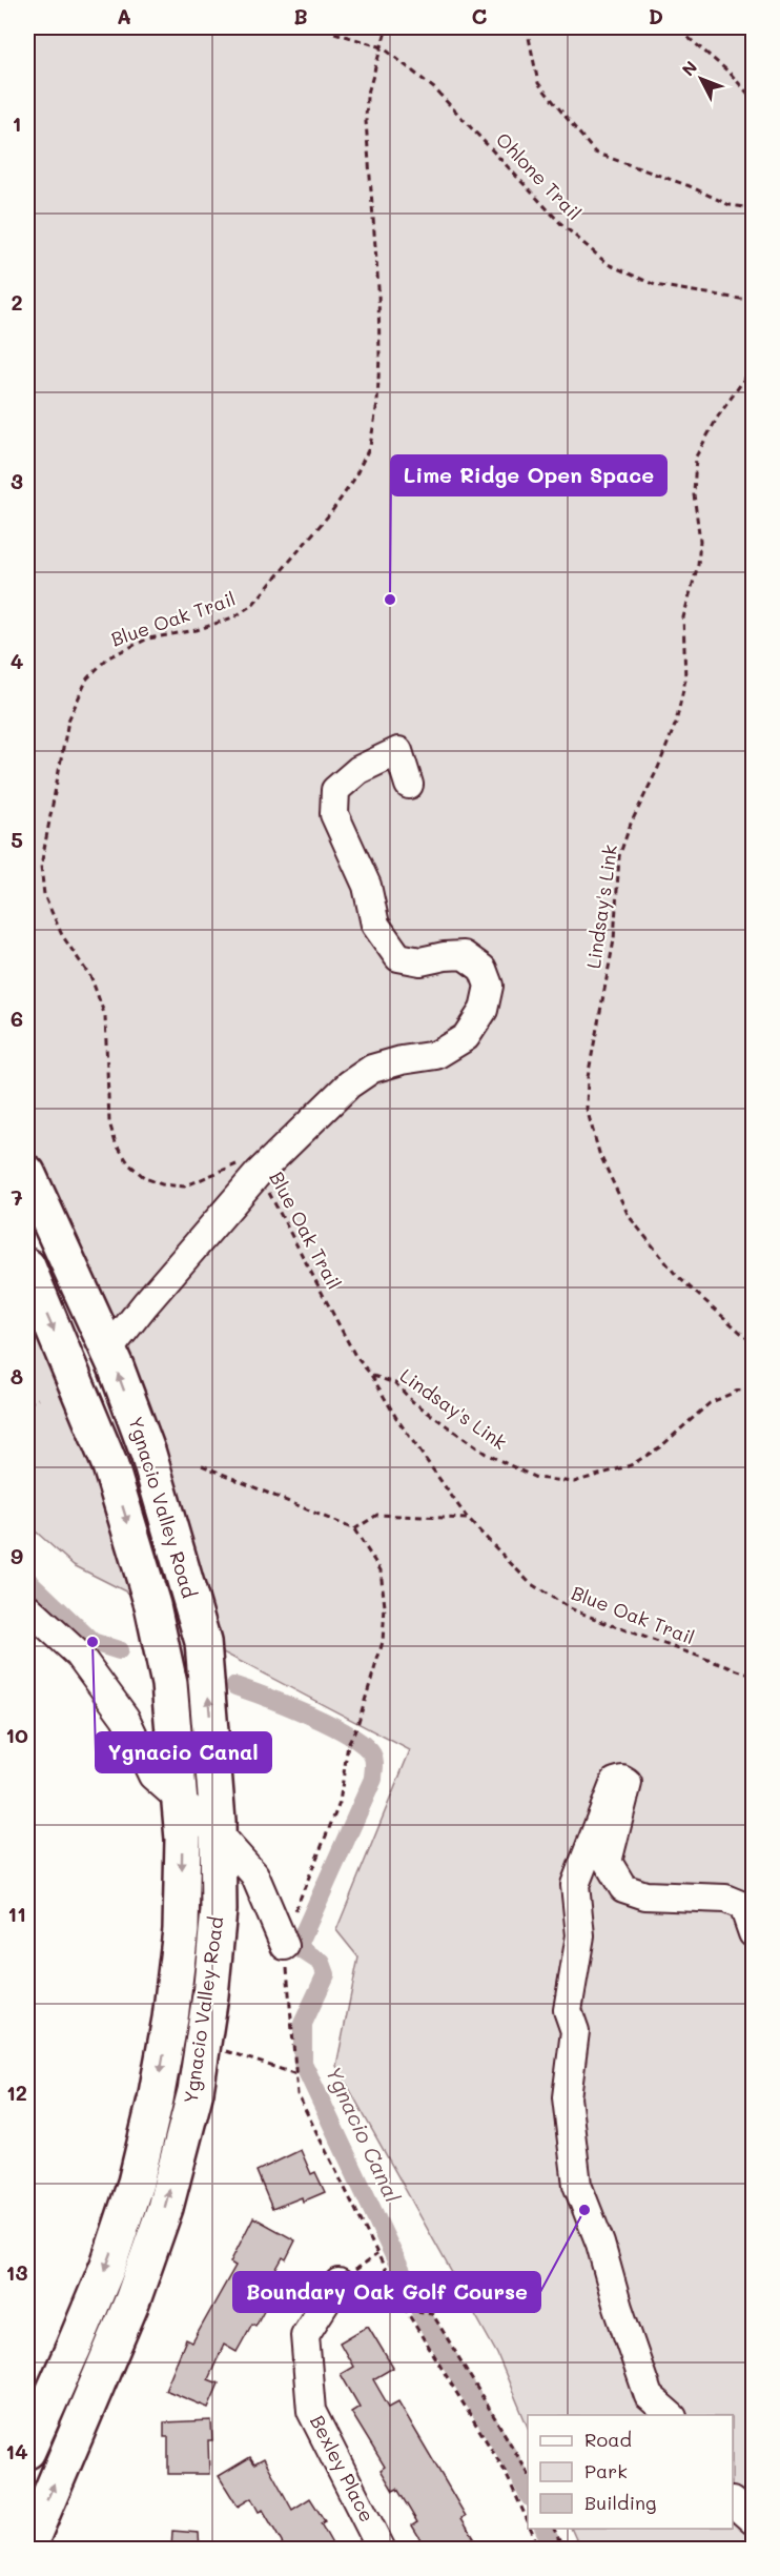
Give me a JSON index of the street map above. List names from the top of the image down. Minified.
{"streets":{"highway":["Ygnacio Valley Road"],"street":["Bexley Place"],"path":["Ohlone Trail","Blue Oak Trail","Lindsay's Link"]},"crossings":[["Ohlone Trail","Blue Oak Trail"],["Blue Oak Trail","Lindsay's Link"]],"water":["Ygnacio Canal"],"places":["Lime Ridge Open Space","Ygnacio Canal","Boundary Oak Golf Course"],"legend":["Road","Park","Building"],"north":"top left","grid":{"columns":["A","B","C","D"],"rows":["1","2","3","4","5","6","7","8","9","10","11","12","13","14"]}}
